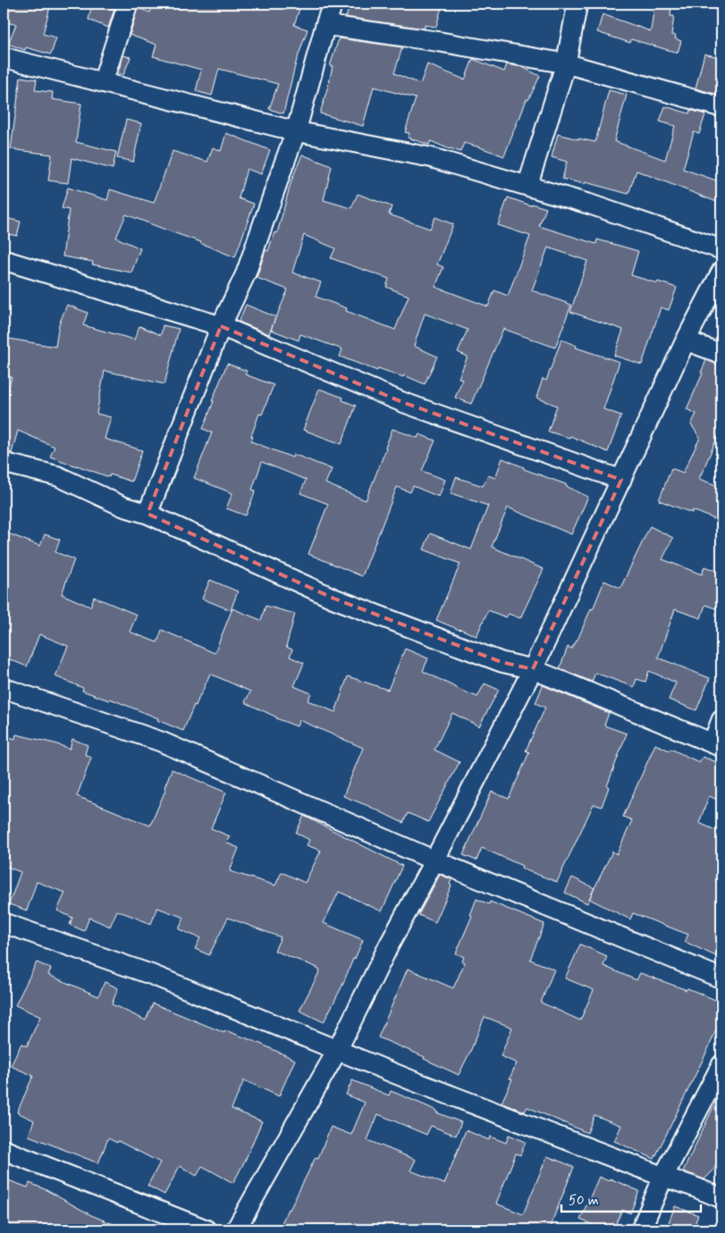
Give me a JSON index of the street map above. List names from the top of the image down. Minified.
{"scale_bar":"50 m"}
